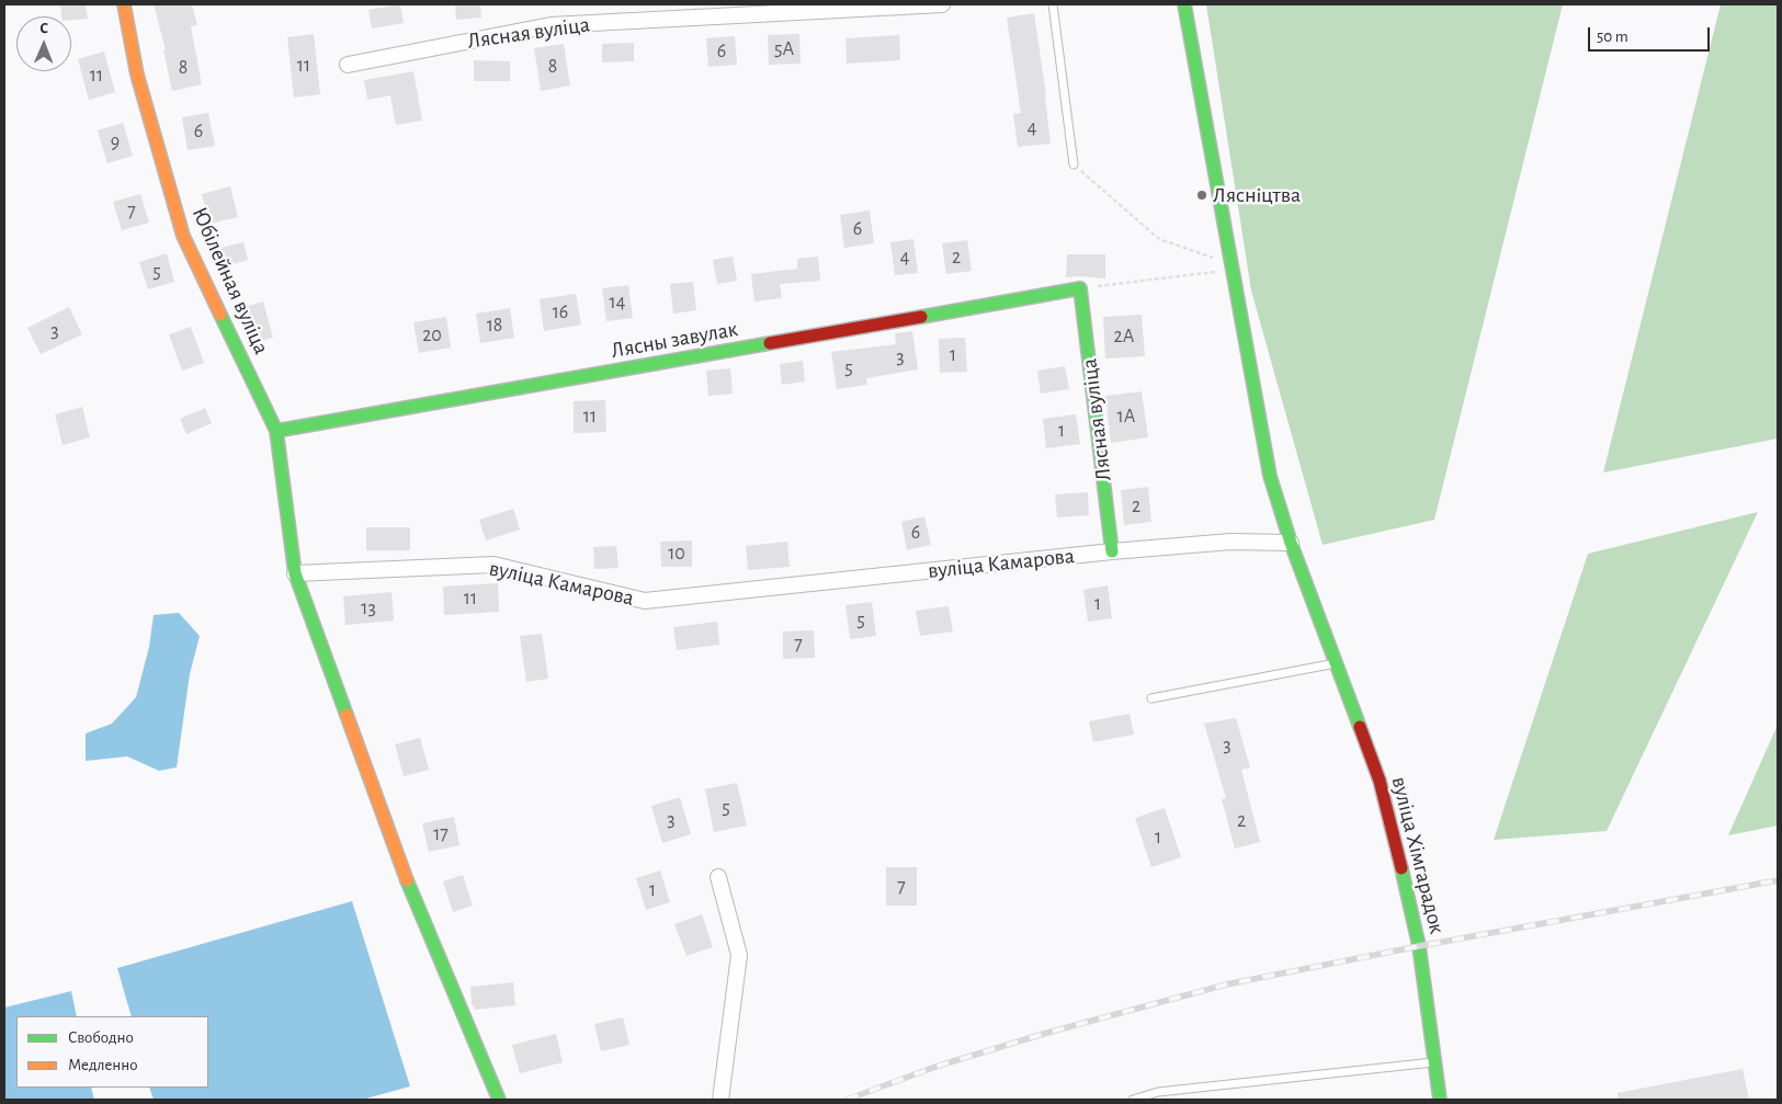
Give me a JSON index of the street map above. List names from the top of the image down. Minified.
{"streets":{"street":["Лясная вуліца","Юбілейная вуліца","Лясны завулак","вуліца Камарова","вуліца Хімгарадок"]},"crossings":[["Лясная вуліца","Лясны завулак"],["Лясная вуліца","вуліца Камарова"],["Юбілейная вуліца","Лясны завулак"],["Юбілейная вуліца","вуліца Камарова"],["вуліца Камарова","вуліца Хімгарадок"]],"places":["Лясніцтва"],"house_numbers":["5А","6","11","8","8","11","4","6","9","7","6","4","2","5","14","16","18","3","20","2А","1","3","5","11","1А","1","2","6","10","11","1","13","5","7","3","5","3","2","17","1","7","1"],"legend":["Свободно","Медленно"],"scale_bar":"50 m","north":"top"}
